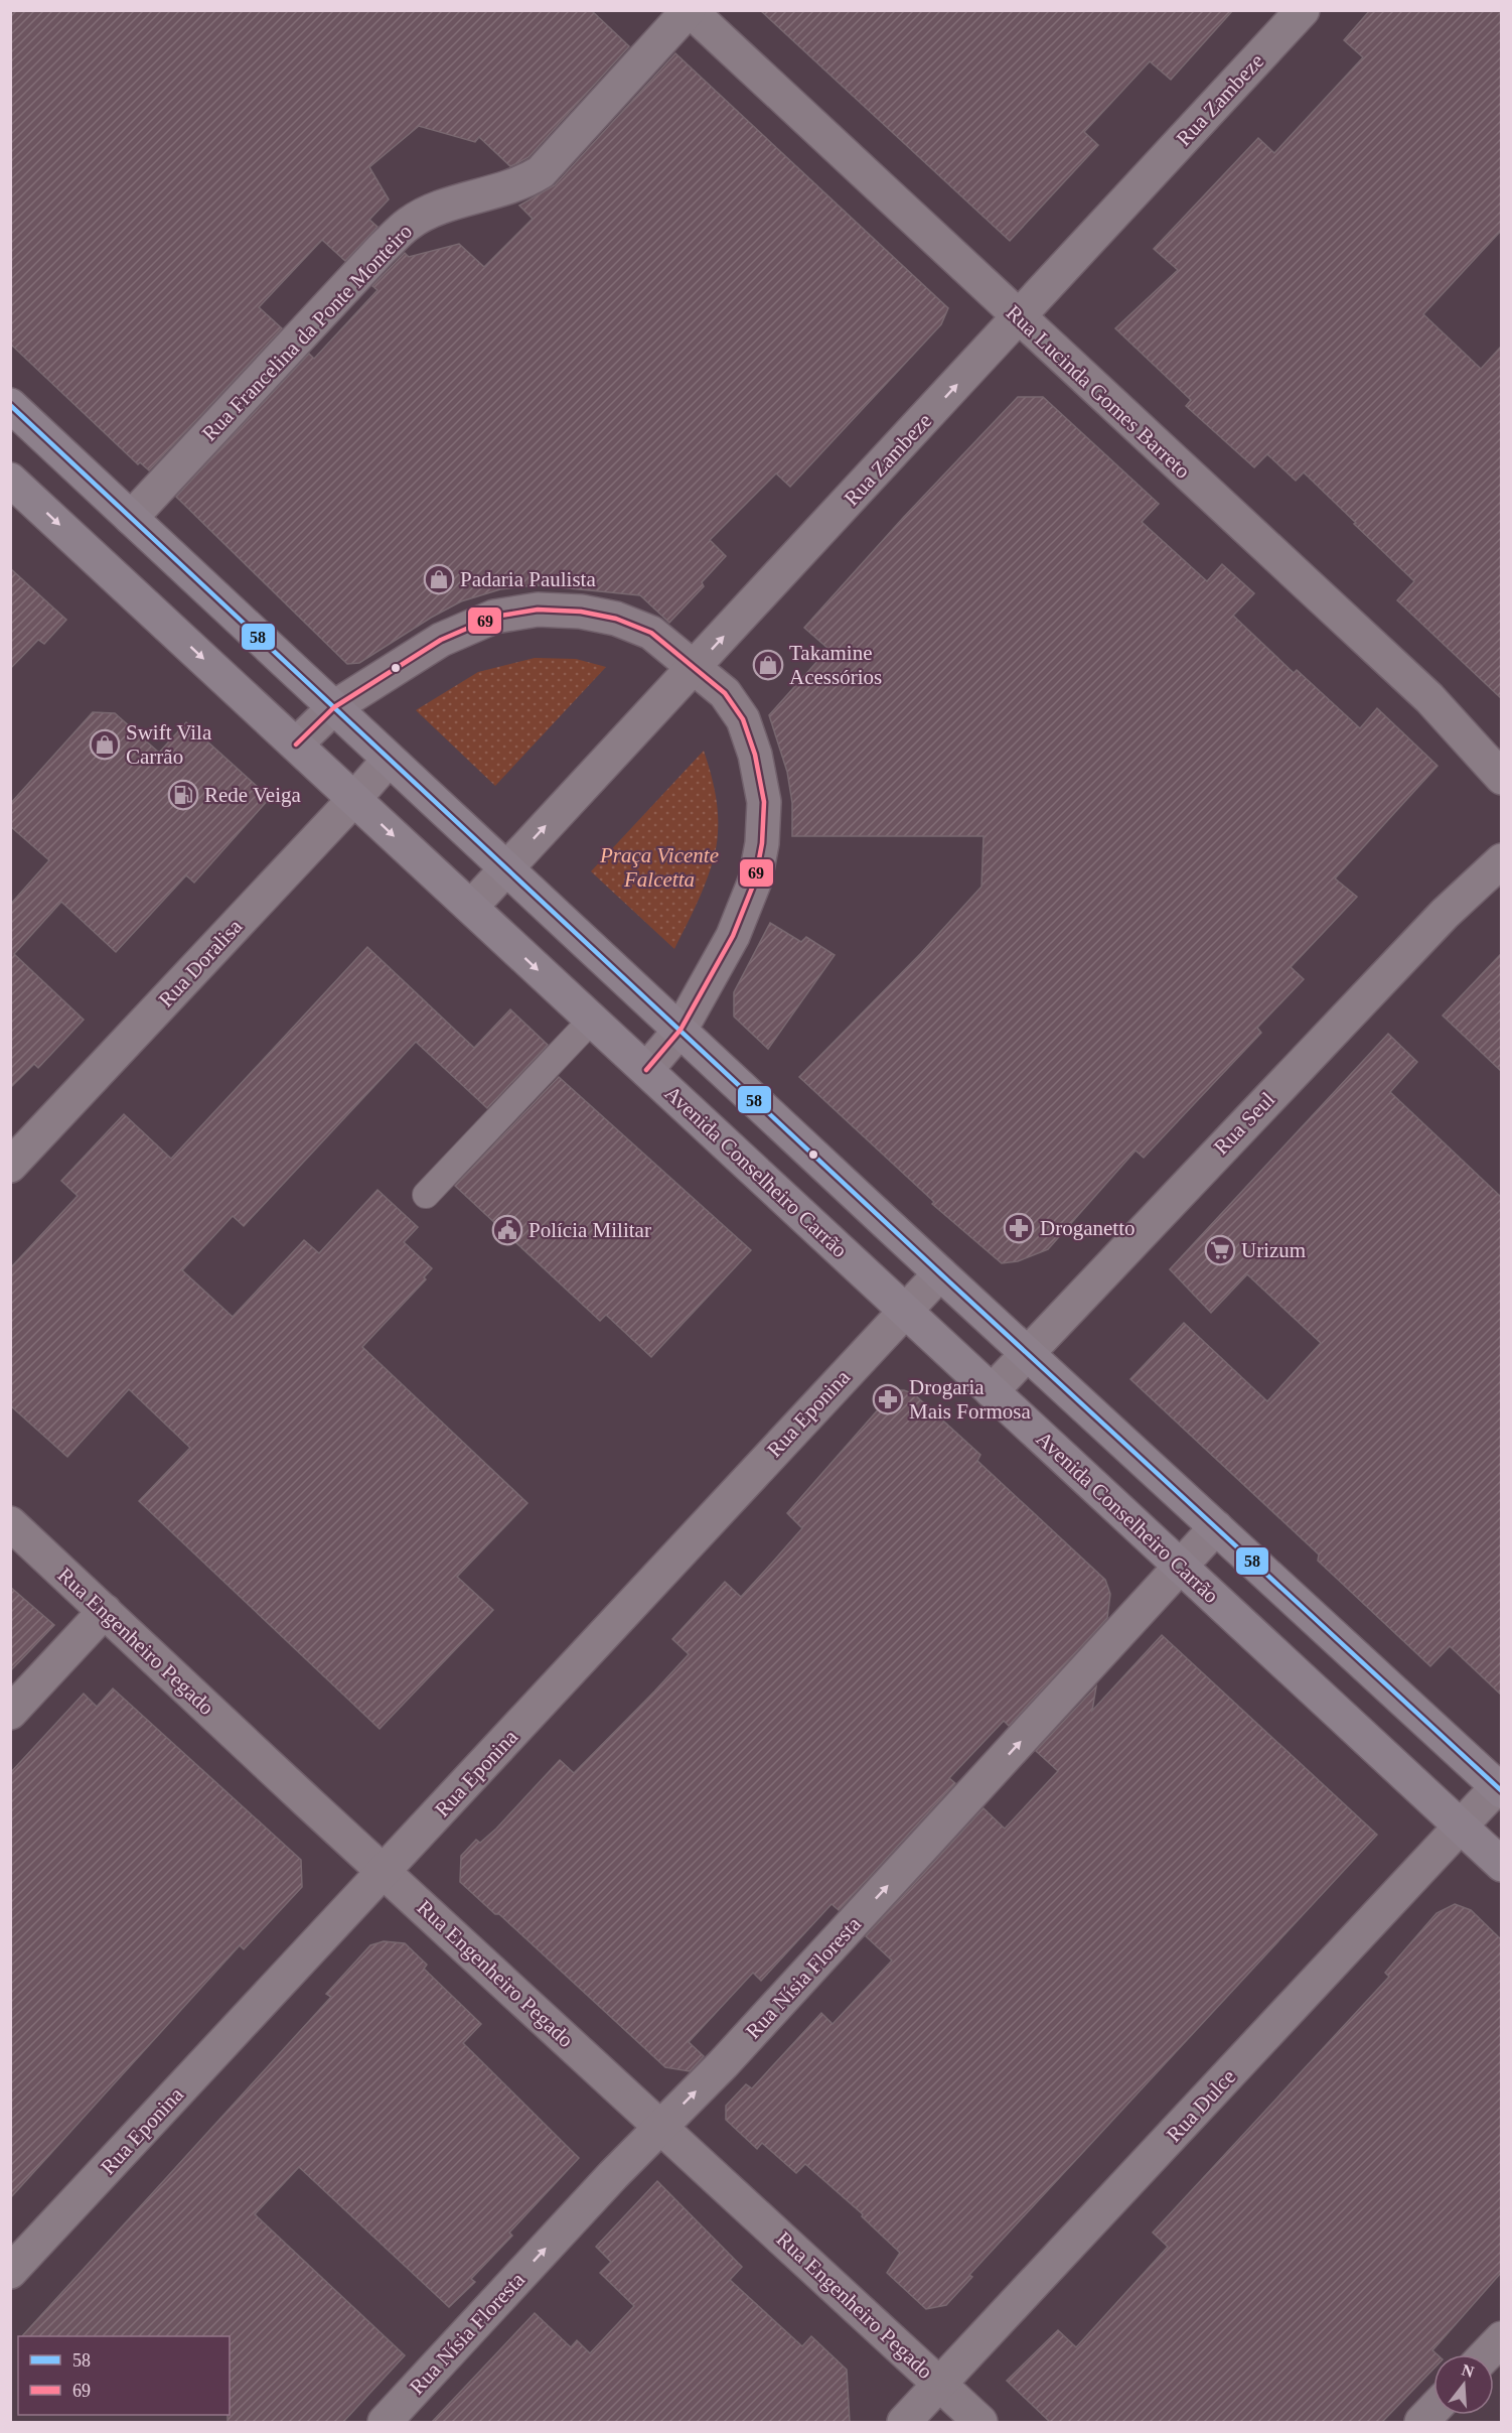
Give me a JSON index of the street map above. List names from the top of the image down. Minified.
{"streets":{"main road":["Avenida Conselheiro Carrão"],"street":["Rua Zambeze","Rua Francelina da Ponte Monteiro","Rua Lucinda Gomes Barreto","Rua Doralisa","Rua Seul","Rua Eponina","Rua Engenheiro Pegado","Rua Nísia Floresta","Rua Dulce"]},"crossings":[["Rua Zambeze","Rua Lucinda Gomes Barreto"],["Rua Zambeze","Avenida Conselheiro Carrão"],["Rua Francelina da Ponte Monteiro","Rua Lucinda Gomes Barreto"],["Rua Doralisa","Avenida Conselheiro Carrão"],["Rua Seul","Avenida Conselheiro Carrão"],["Avenida Conselheiro Carrão","Rua Eponina"],["Avenida Conselheiro Carrão","Rua Nísia Floresta"],["Avenida Conselheiro Carrão","Rua Dulce"],["Rua Eponina","Rua Engenheiro Pegado"],["Rua Engenheiro Pegado","Rua Nísia Floresta"],["Rua Engenheiro Pegado","Rua Dulce"]],"one_way":["Rua Zambeze","Rua Nísia Floresta"],"parks":["Praça Vicente Falcetta"],"places":{"shop":["Padaria Paulista","Takamine Acessórios","Swift Vila Carrão"],"fuel station":["Rede Veiga"],"pharmacy":["Droganetto","Drogaria Mais Formosa"],"public building":["Polícia Militar"],"supermarket":["Urizum"]},"lines":["transit line 58","transit line 69"],"legend":["58","69"],"north":"top"}
